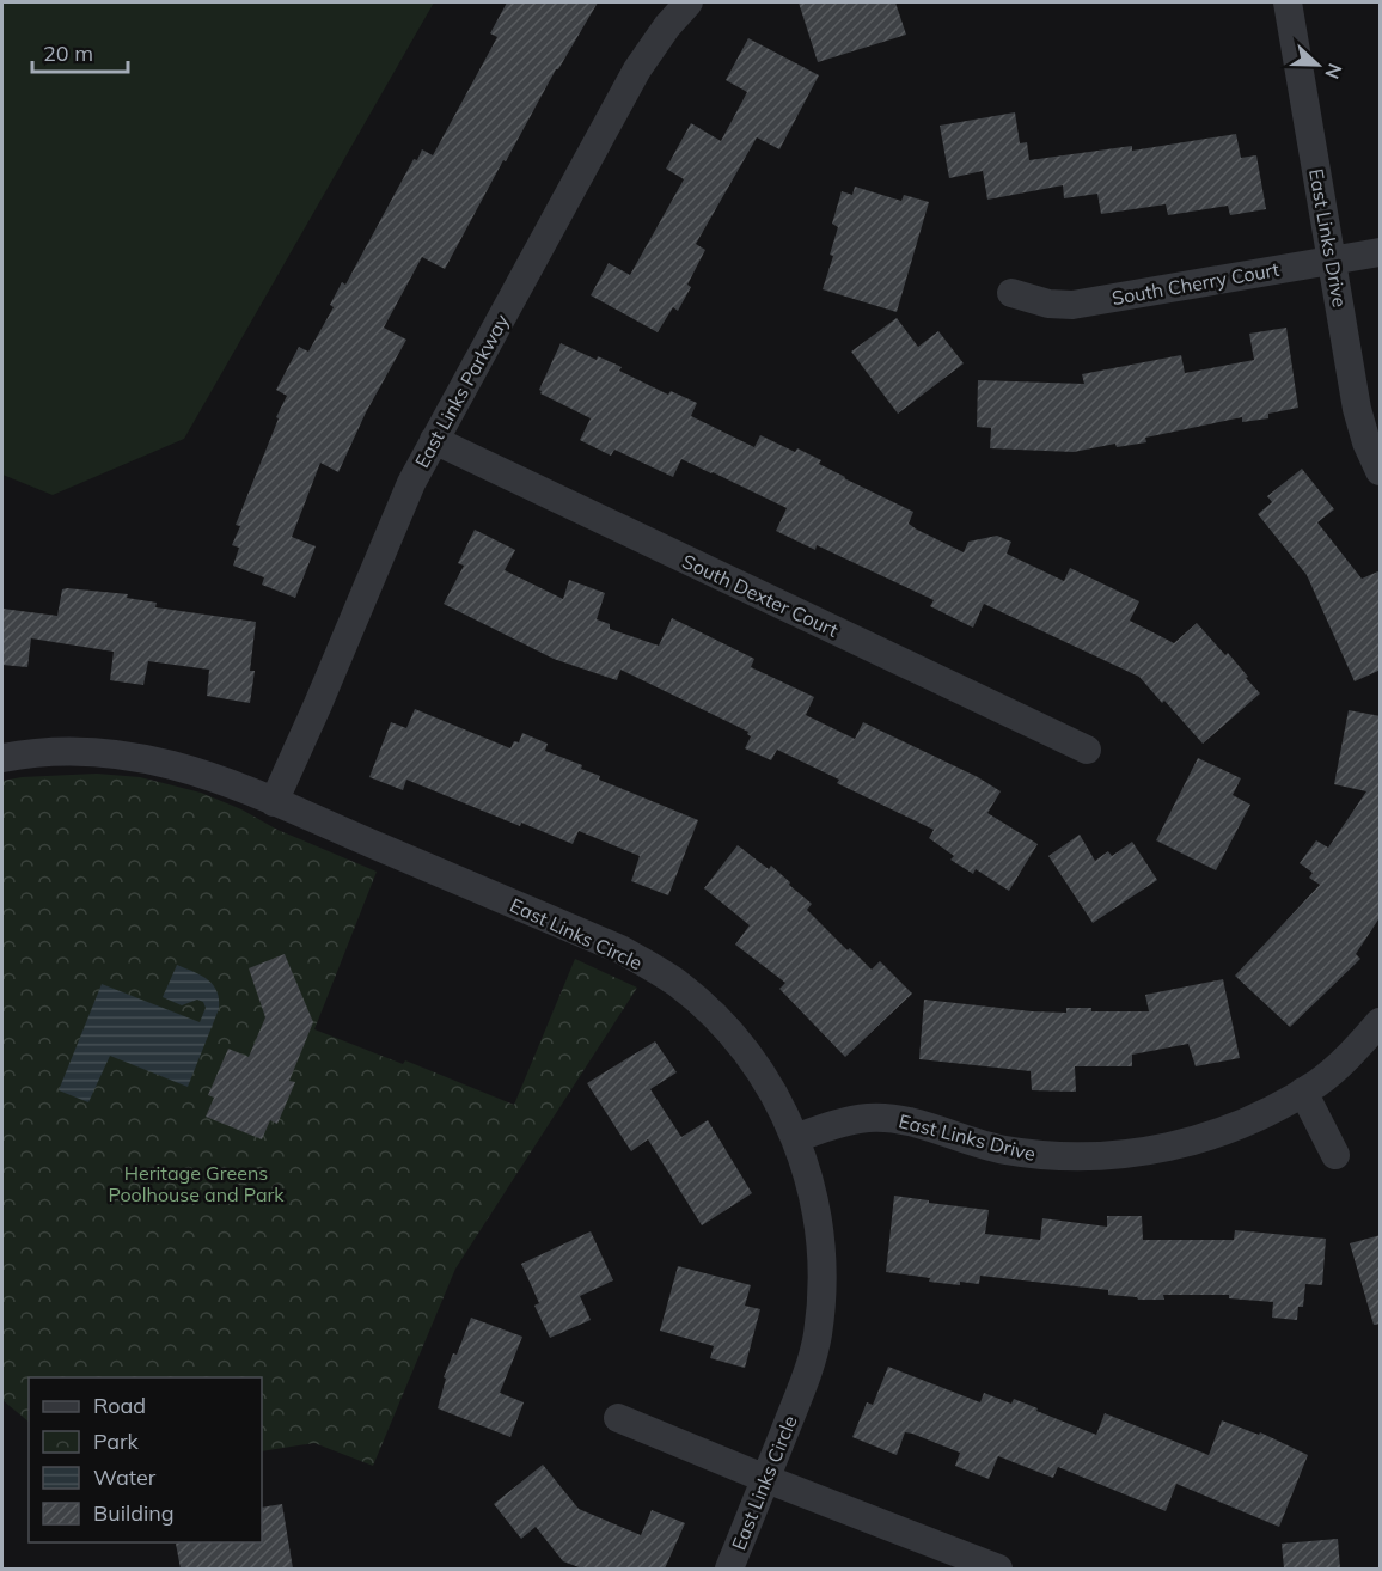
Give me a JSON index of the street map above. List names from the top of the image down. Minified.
{"streets":{"street":["East Links Drive","South Cherry Court","East Links Parkway","South Dexter Court","East Links Circle"]},"crossings":[["East Links Drive","South Cherry Court"],["East Links Drive","East Links Circle"],["East Links Parkway","South Dexter Court"],["East Links Parkway","East Links Circle"]],"parks":["Heritage Greens Poolhouse and Park"],"legend":["Road","Park","Water","Building"],"scale_bar":"20 m","north":"right"}
